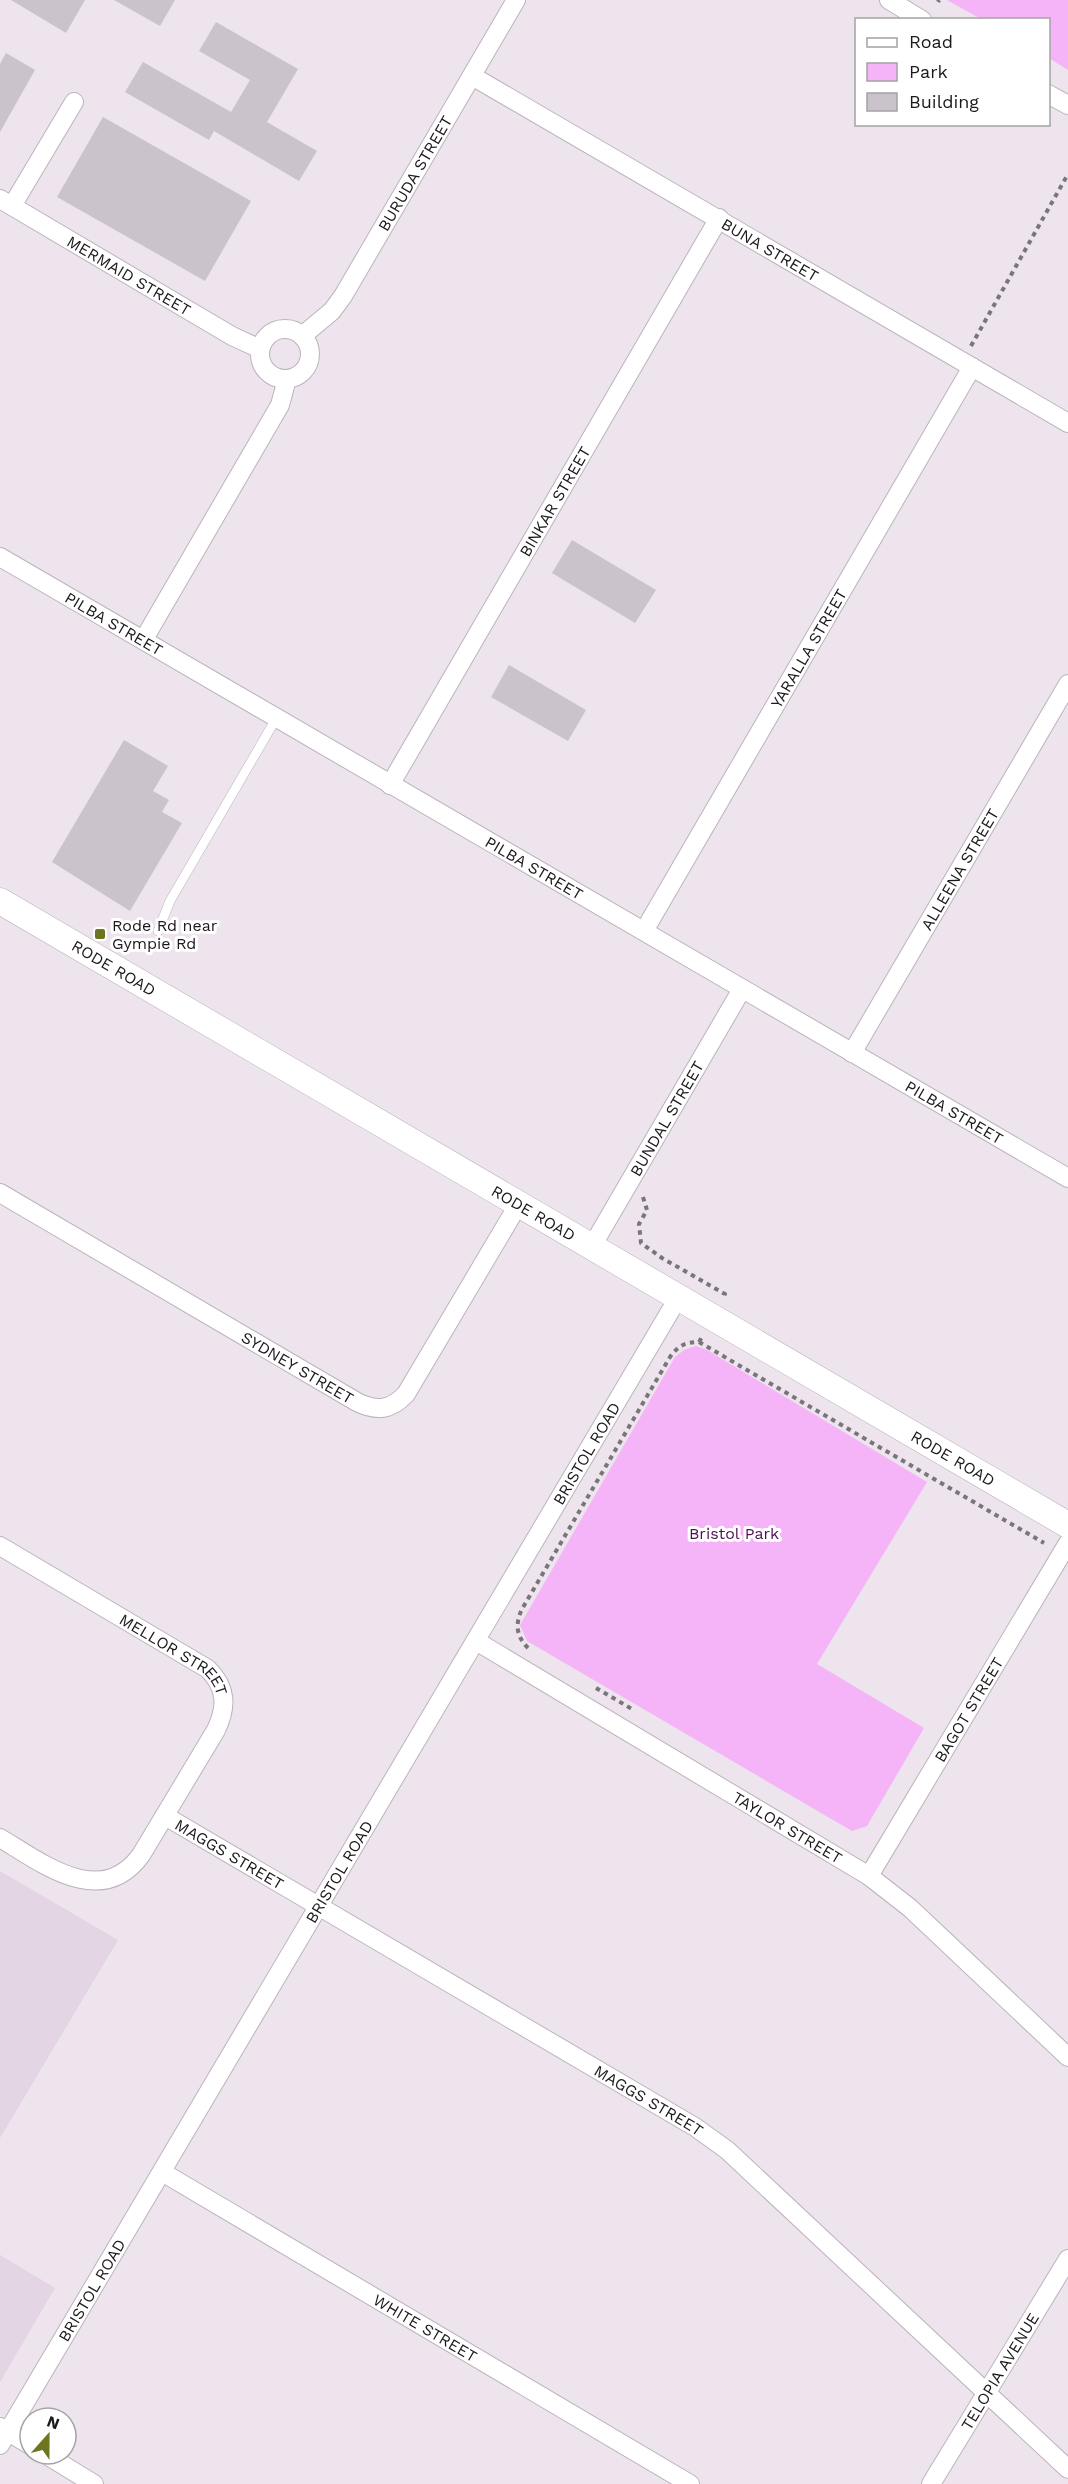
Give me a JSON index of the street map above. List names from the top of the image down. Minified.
{"streets":{"main road":["RODE ROAD"],"street":["BURUDA STREET","BUNA STREET","MERMAID STREET","BINKAR STREET","PILBA STREET","YARALLA STREET","ALLEENA STREET","BUNDAL STREET","SYDNEY STREET","BRISTOL ROAD","MELLOR STREET","BAGOT STREET","TAYLOR STREET","MAGGS STREET","WHITE STREET","TELOPIA AVENUE"]},"crossings":[["BURUDA STREET","BUNA STREET"],["BURUDA STREET","MERMAID STREET"],["BUNA STREET","BINKAR STREET"],["BUNA STREET","YARALLA STREET"],["BINKAR STREET","PILBA STREET"],["PILBA STREET","YARALLA STREET"],["PILBA STREET","ALLEENA STREET"],["PILBA STREET","BUNDAL STREET"],["RODE ROAD","BUNDAL STREET"],["RODE ROAD","SYDNEY STREET"],["RODE ROAD","BRISTOL ROAD"],["BRISTOL ROAD","TAYLOR STREET"],["BRISTOL ROAD","MAGGS STREET"],["BRISTOL ROAD","WHITE STREET"],["MELLOR STREET","MAGGS STREET"],["BAGOT STREET","TAYLOR STREET"],["MAGGS STREET","TELOPIA AVENUE"]],"parks":["Bristol Park"],"places":{"transit":["Rode Rd near Gympie Rd"]},"legend":["Road","Park","Building"],"north":"top"}
